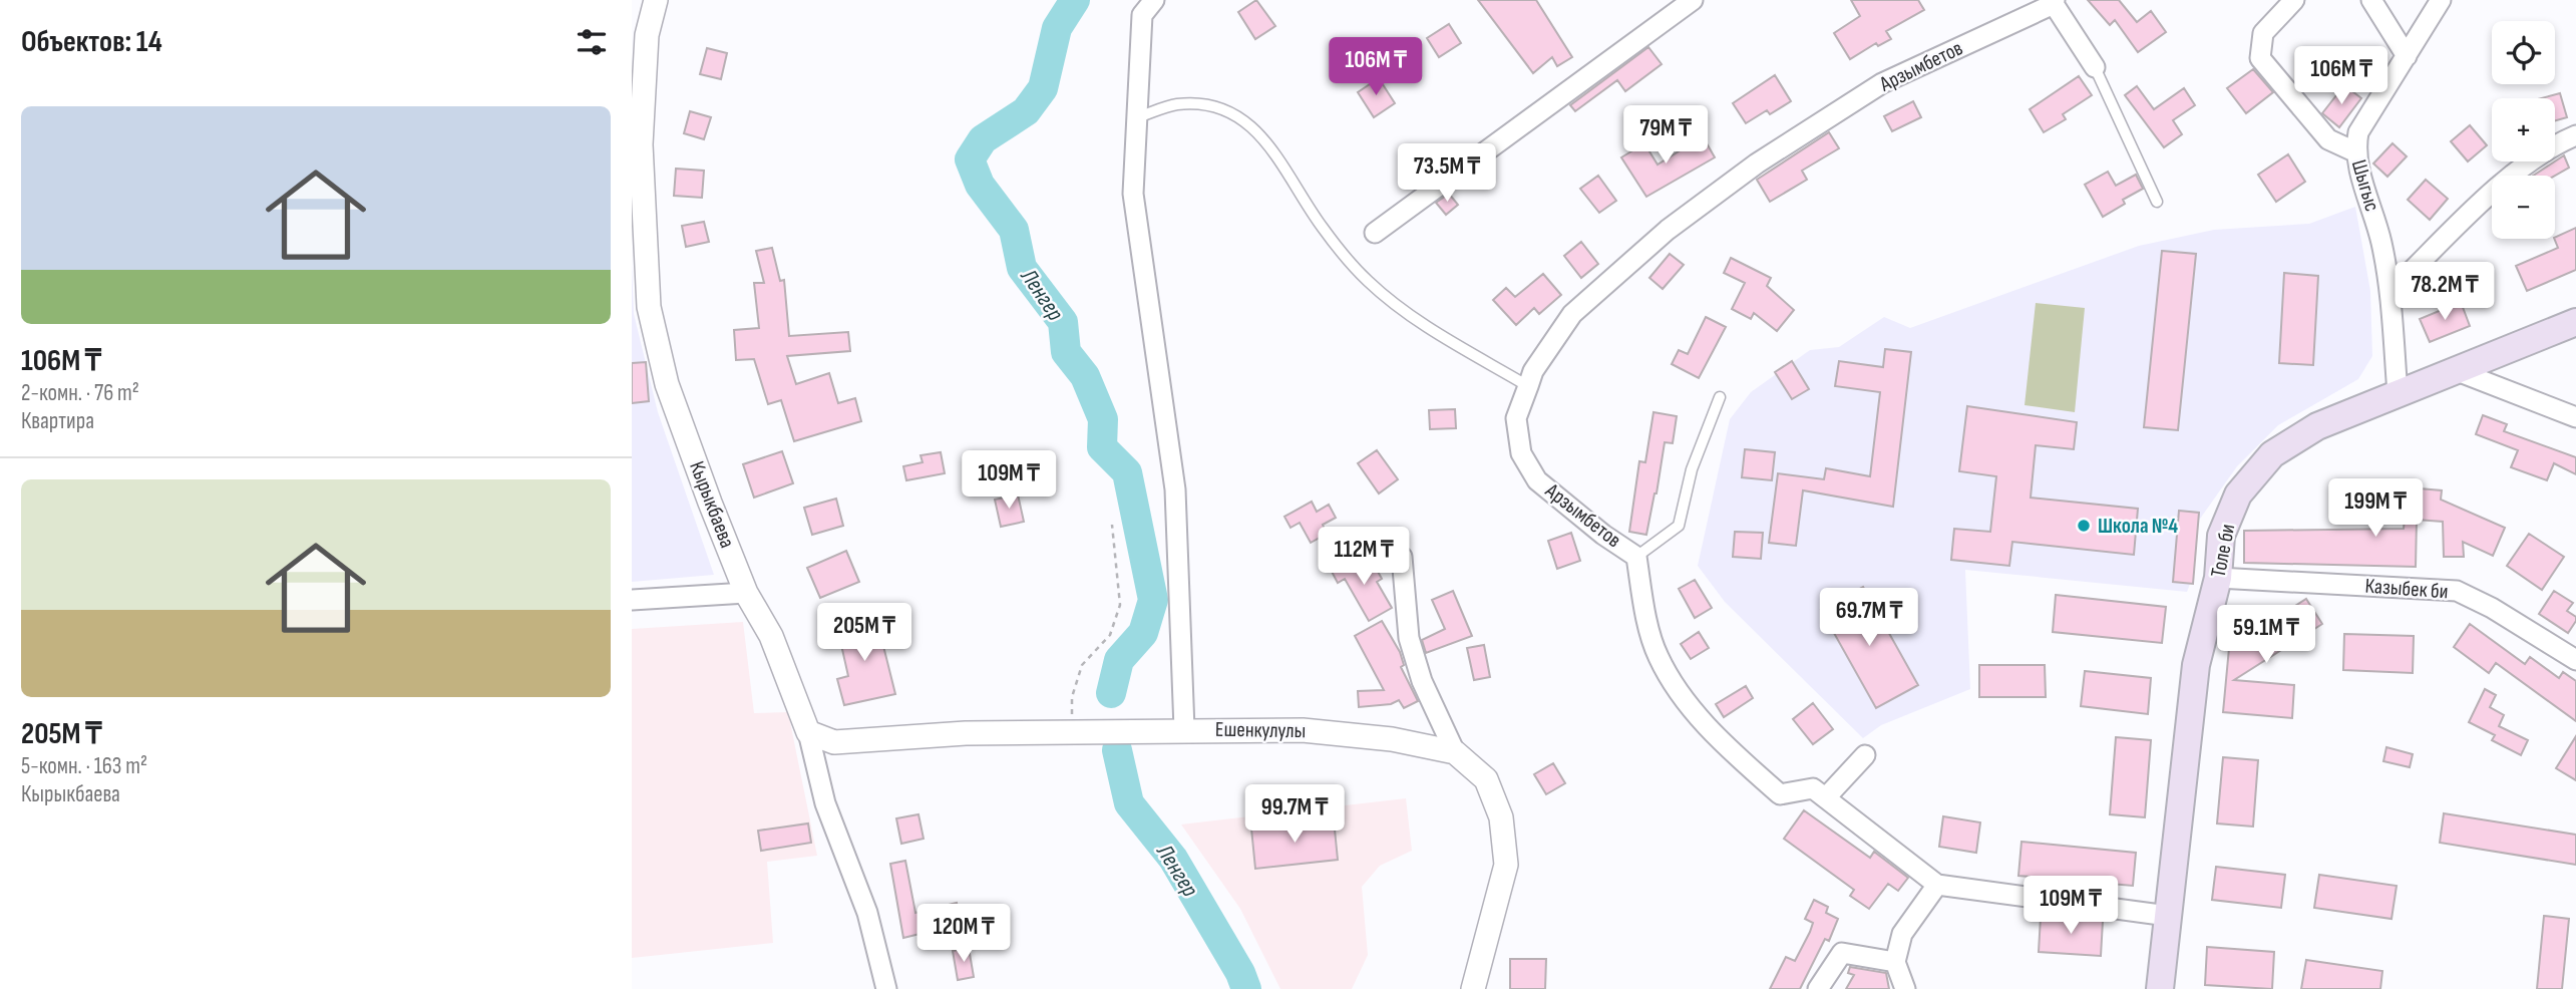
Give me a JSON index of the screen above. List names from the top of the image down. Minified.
{"streets":{"main road":["Толе би"],"street":["Арзымбетов","Шыгыс","Кырыкбаева","Казыбек би","Ешенкулулы"]},"crossings":[["Шыгыс","Толе би"],["Кырыкбаева","Ешенкулулы"],["Толе би","Казыбек би"]],"water":["Ленгер"],"places":["Школа №4"],"page":{"heading":"Объектов: 14","map_buttons":["+","−"],"price":["106M ₸","106M ₸","79M ₸","73.5M ₸","78.2M ₸","109M ₸","199M ₸","112M ₸","69.7M ₸","205M ₸","59.1M ₸","99.7M ₸","109M ₸","120M ₸"],"list":[{"name":"106M ₸","note":"2-комн. · 76 m² · Квартира"},{"name":"205M ₸","note":"5-комн. · 163 m² · Кырыкбаева"}]}}
